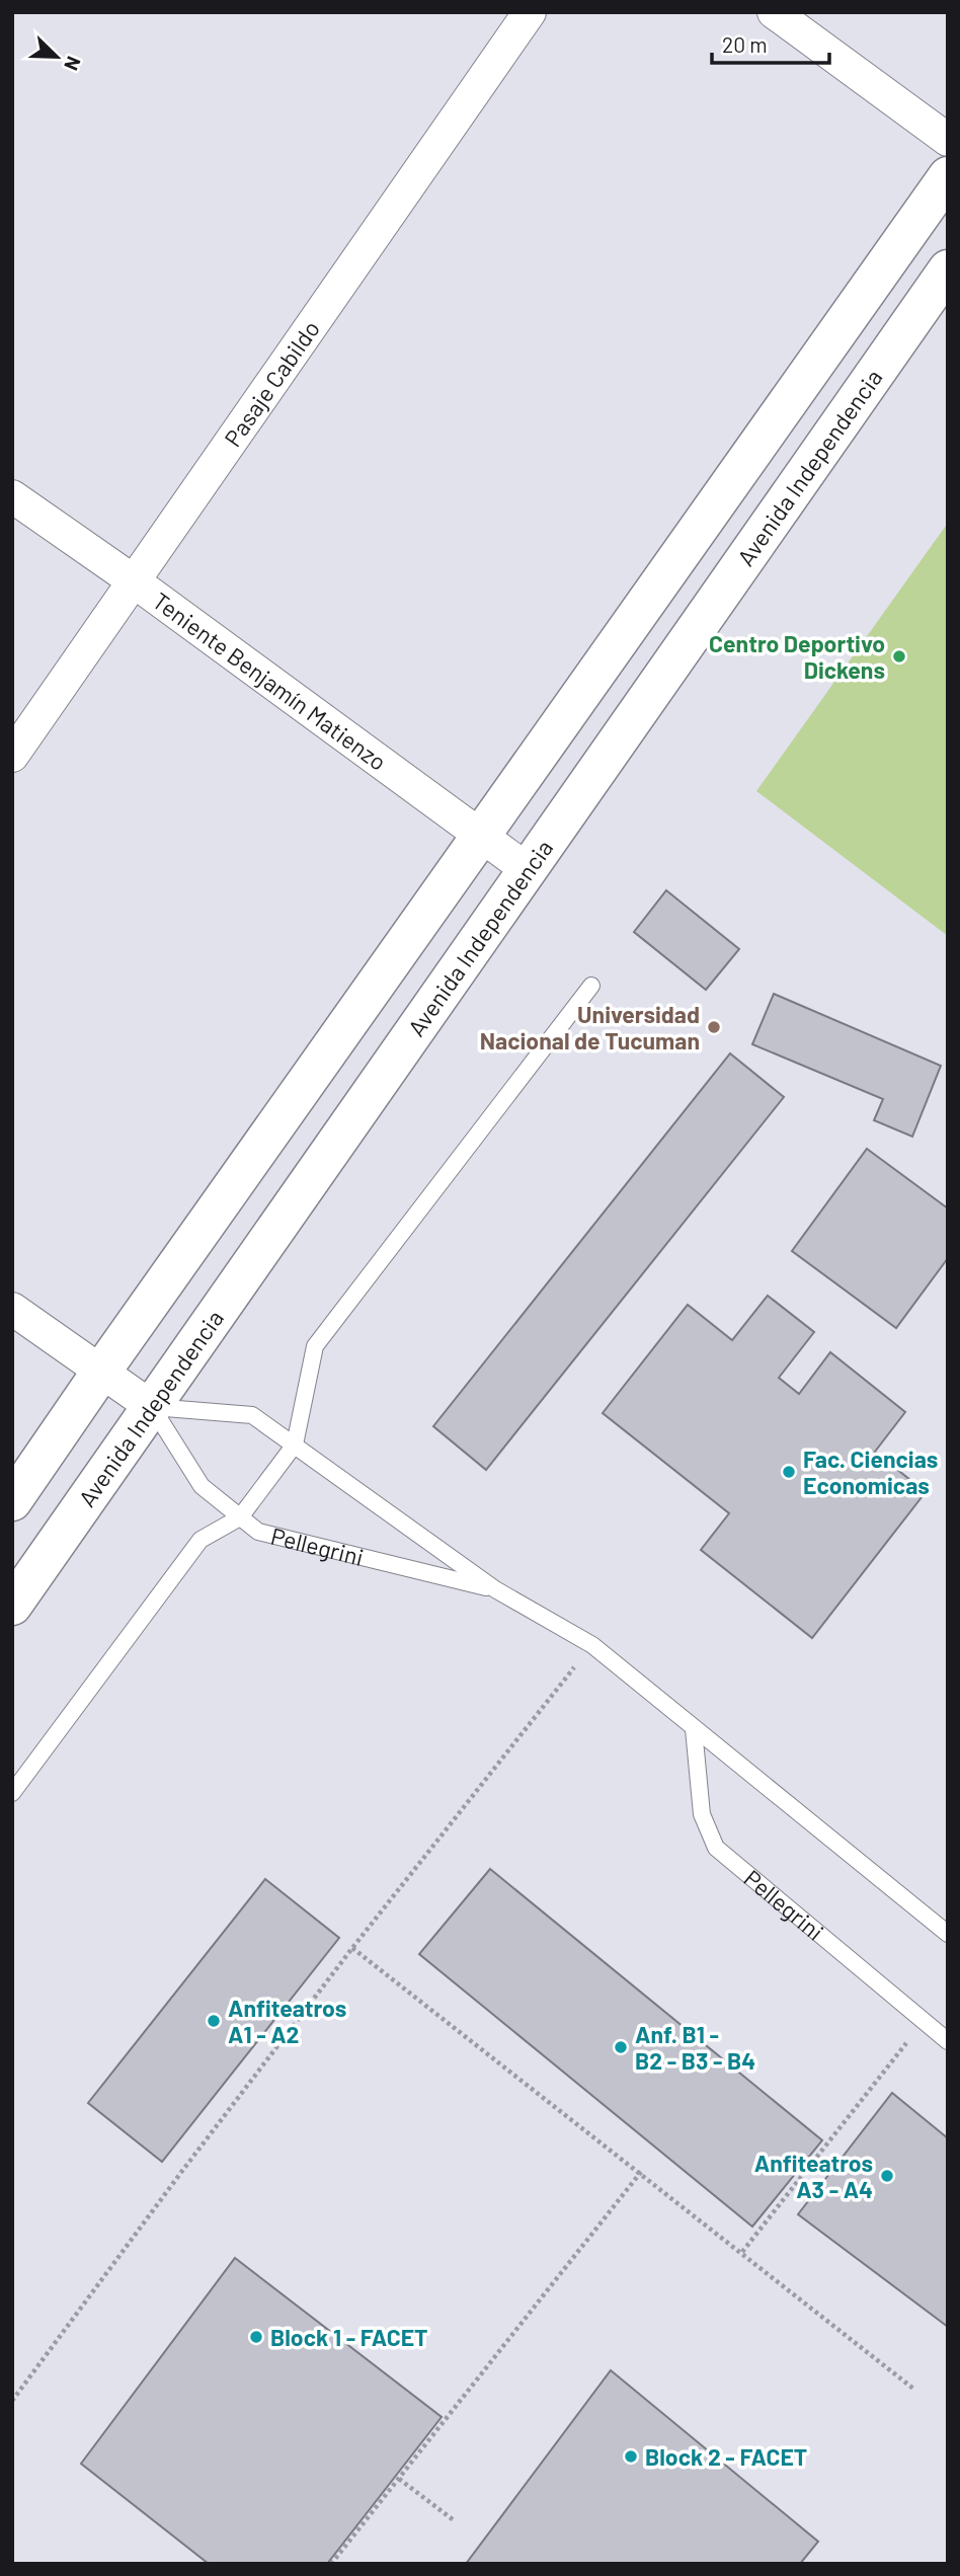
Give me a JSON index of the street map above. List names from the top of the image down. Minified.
{"streets":{"main road":["Avenida Independencia"],"street":["Pasaje Cabildo","Teniente Benjamín Matienzo","Pellegrini"]},"crossings":[["Pasaje Cabildo","Teniente Benjamín Matienzo"],["Avenida Independencia","Teniente Benjamín Matienzo"],["Avenida Independencia","Pellegrini"]],"places":["Centro Deportivo Dickens","Universidad Nacional de Tucuman","Fac. Ciencias Economicas","Anfiteatros A1 - A2","Anf. B1 - B2 - B3 - B4","Anfiteatros A3 - A4","Block 1 - FACET","Block 2 - FACET"],"scale_bar":"20 m","north":"bottom right"}
